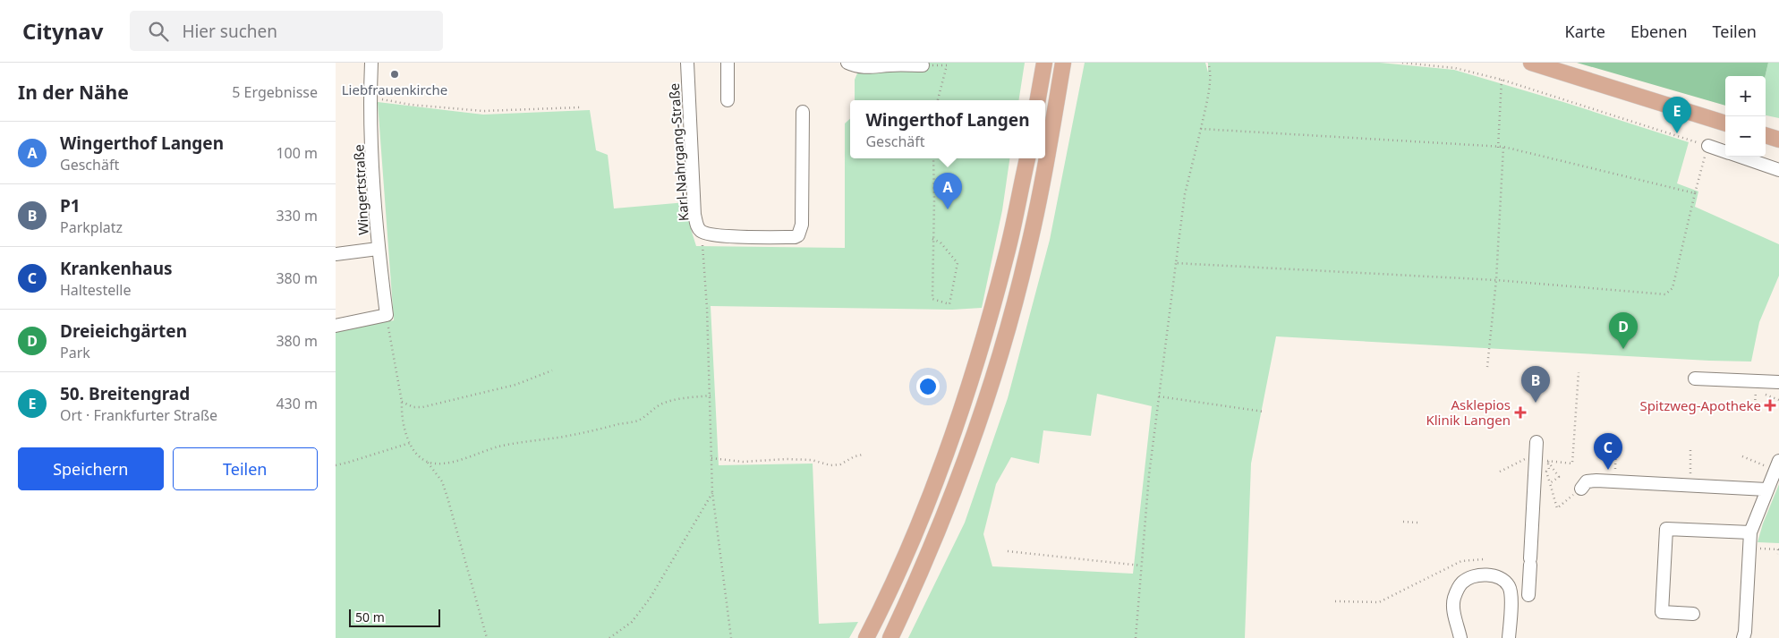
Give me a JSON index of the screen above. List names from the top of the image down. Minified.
{"streets":{"street":["Karl-Nahrgang-Straße","Wingertstraße"]},"places":{"other":["Liebfrauenkirche"],"health":["Spitzweg-Apotheke","Asklepios Klinik Langen"]},"scale_bar":"50 m","page":{"header":"Citynav","search":"Hier suchen","nav":["Karte","Ebenen","Teilen"],"heading":["In der Nähe","5 Ergebnisse"],"map_buttons":["+","−"],"pins":["E","A","D","B","C"],"popup":["Wingerthof Langen","Geschäft"],"list":[{"mark":"A","name":"Wingerthof Langen","note":"Geschäft","value":"100 m"},{"mark":"B","name":"P1","note":"Parkplatz","value":"330 m"},{"mark":"C","name":"Krankenhaus","note":"Haltestelle","value":"380 m"},{"mark":"D","name":"Dreieichgärten","note":"Park","value":"380 m"},{"mark":"E","name":"50. Breitengrad","note":"Ort · Frankfurter Straße","value":"430 m"}],"buttons":["Speichern","Teilen"],"scale":"50 m"}}
